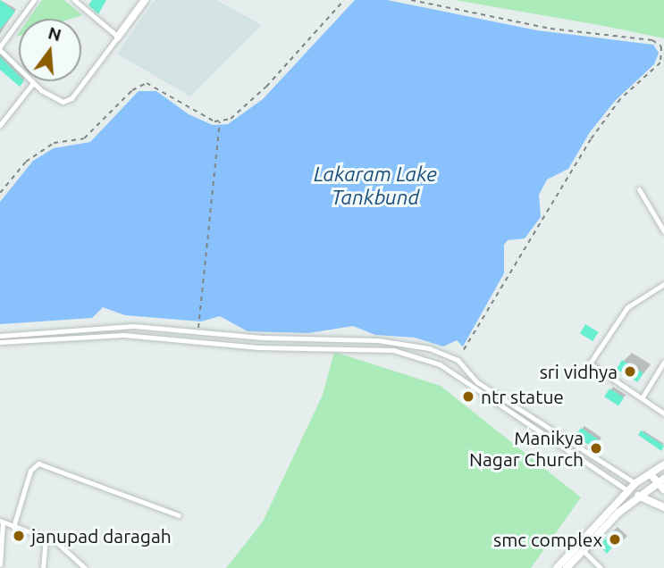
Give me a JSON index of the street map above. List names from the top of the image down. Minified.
{"water":["Lakaram Lake Tankbund"],"places":["sri vidhya","ntr statue","Manikya Nagar Church","janupad daragah","smc complex"],"north":"top"}
